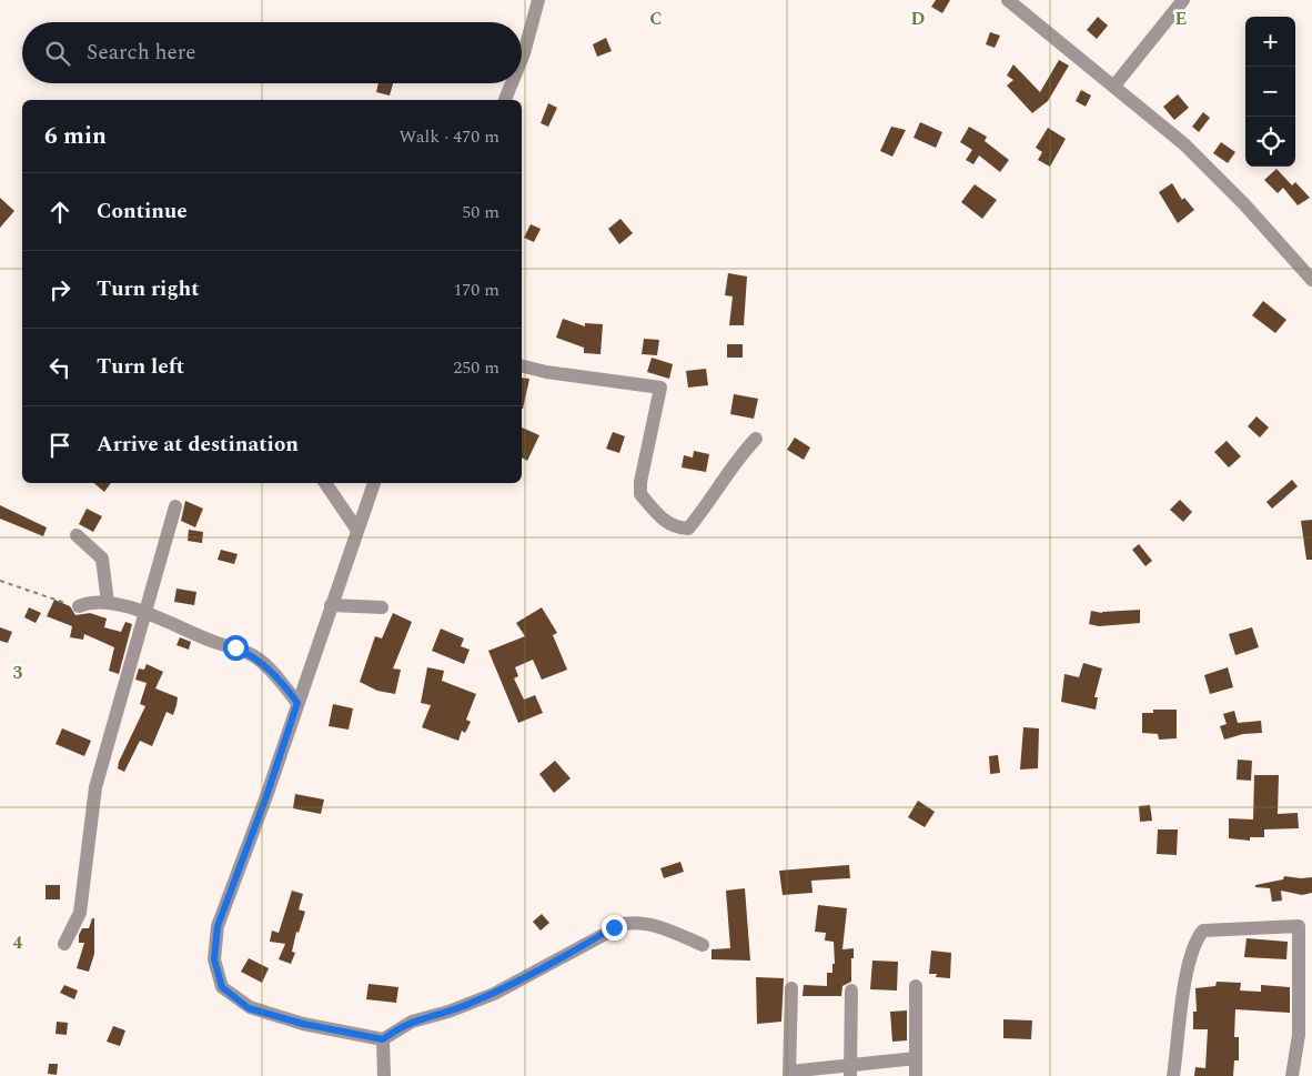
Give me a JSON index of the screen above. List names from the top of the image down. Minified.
{"page":{"map_buttons":["+","−"],"search":"Search here","heading":["6 min","Walk · 470 m"],"list":[["Continue","50 m"],["Turn right","170 m"],["Turn left","250 m"],"Arrive at destination"]},"grid":{"columns":["C","D","E"],"rows":["3","4"]}}
